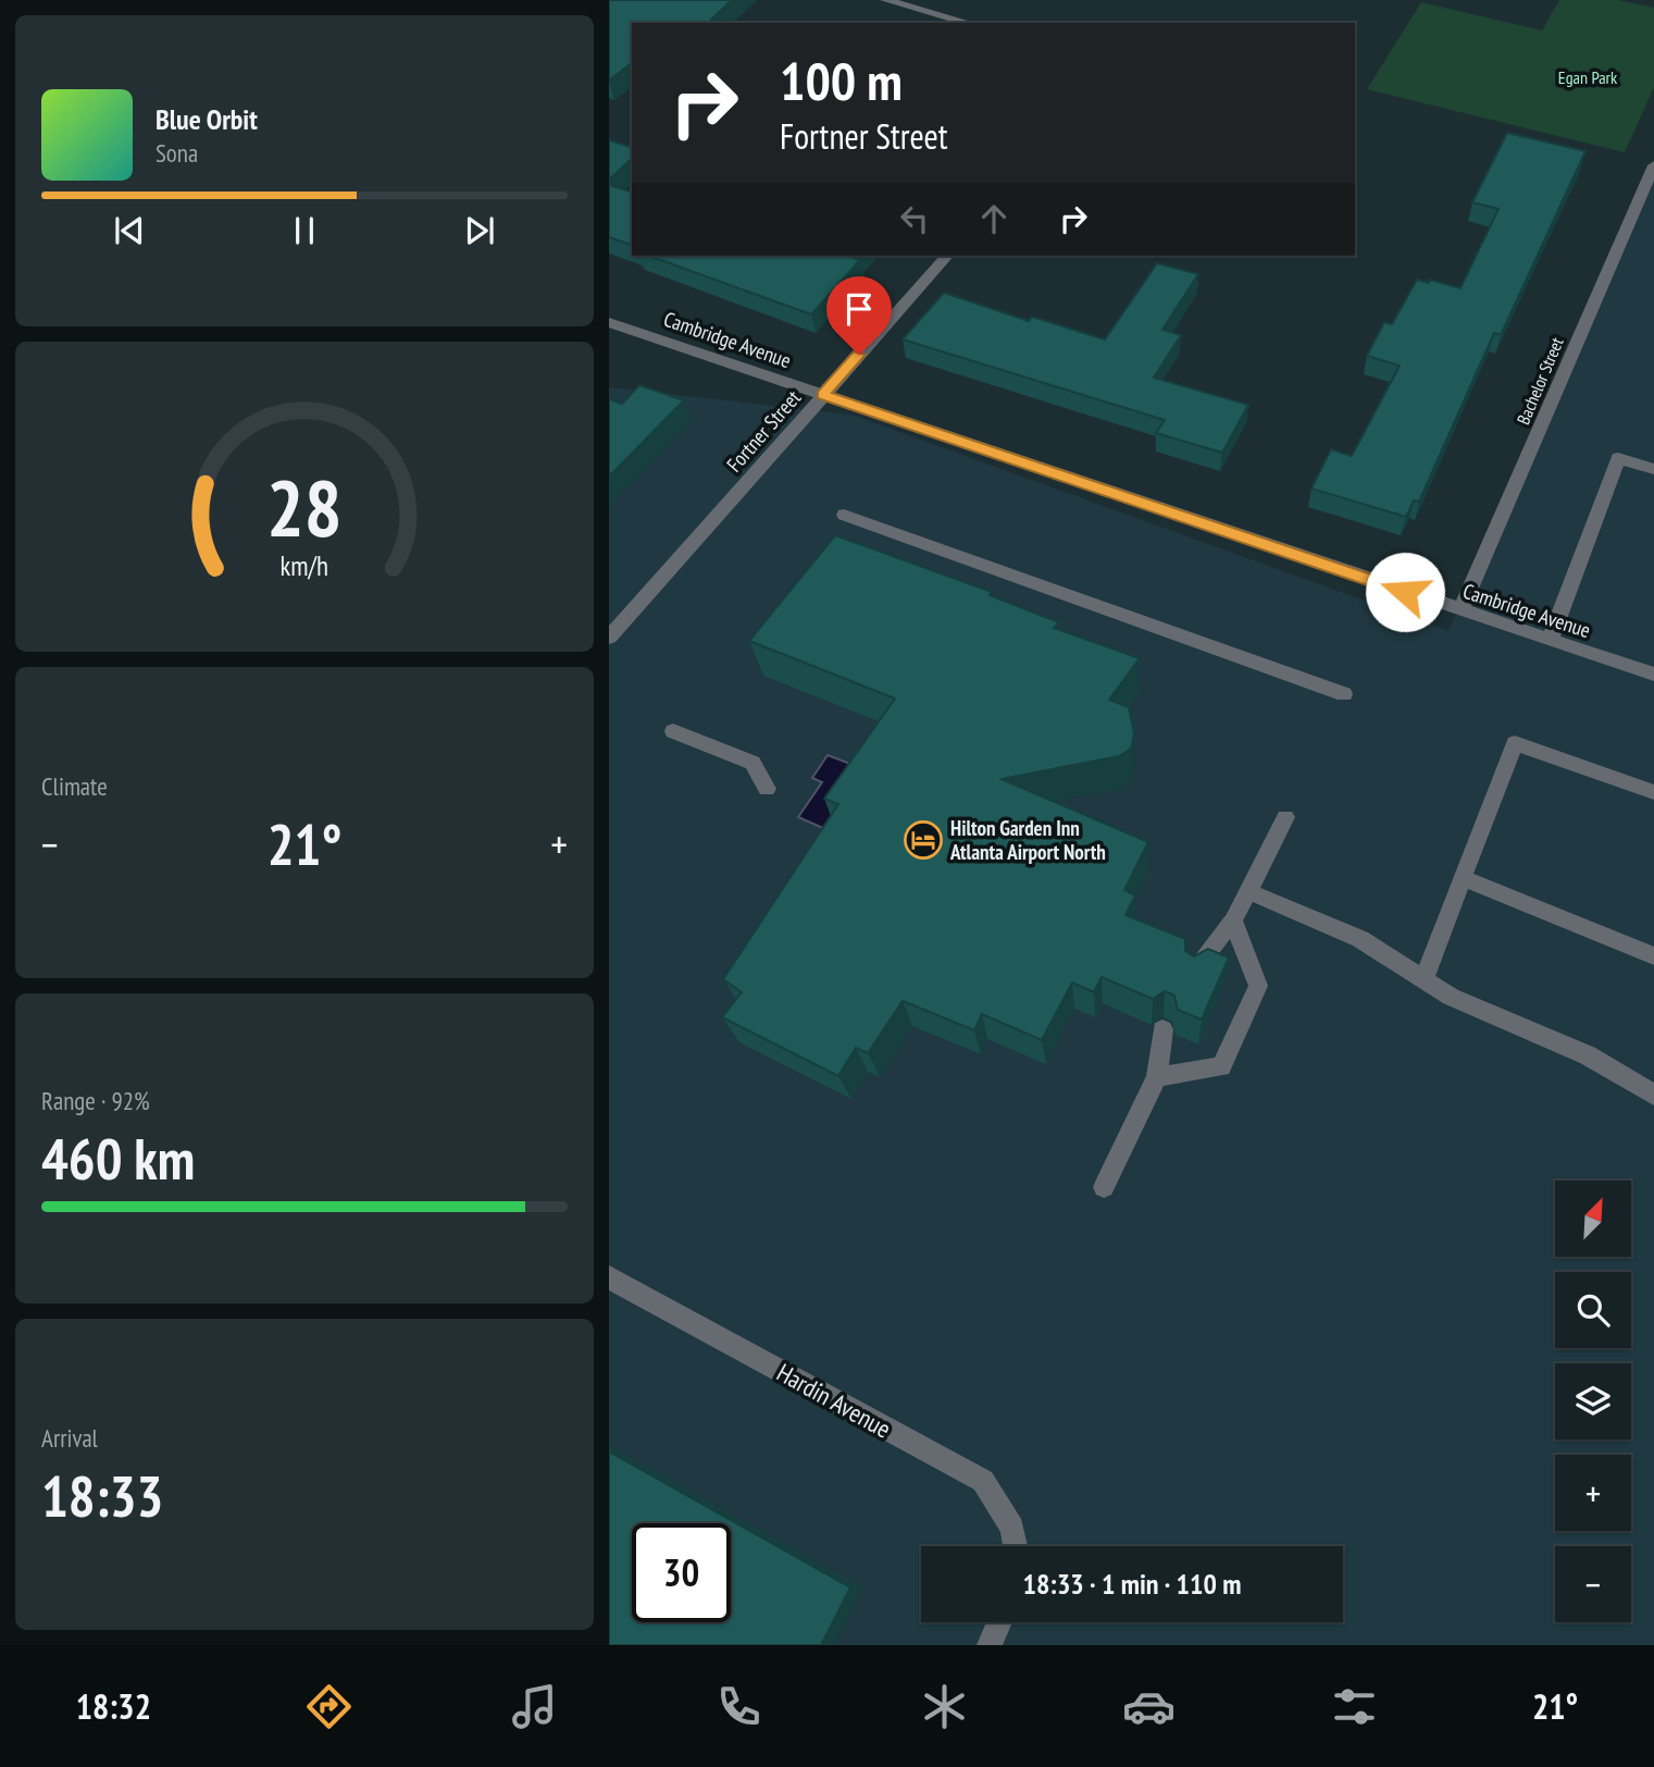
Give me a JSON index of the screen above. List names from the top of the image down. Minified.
{"streets":{"street":["Cambridge Avenue","Bachelor Street","Fortner Street","Hardin Avenue"]},"crossings":[["Cambridge Avenue","Bachelor Street"],["Cambridge Avenue","Fortner Street"]],"parks":["Egan Park"],"places":{"hotel":["Hilton Garden Inn Atlanta Airport North"]},"north":"top right","page":{"turn":["100 m","Fortner Street"],"song":["Blue Orbit","Sona"],"tile":["Climate",["Range · 92%","460 km"],["Arrival","18:33"]],"heat":["−","21°","+"],"map_buttons":["+","−"],"limit":"30","trip":"18:33 · 1 min · 110 m","tabs":["18:32","21°"],"gauge":["28","km/h"]}}
